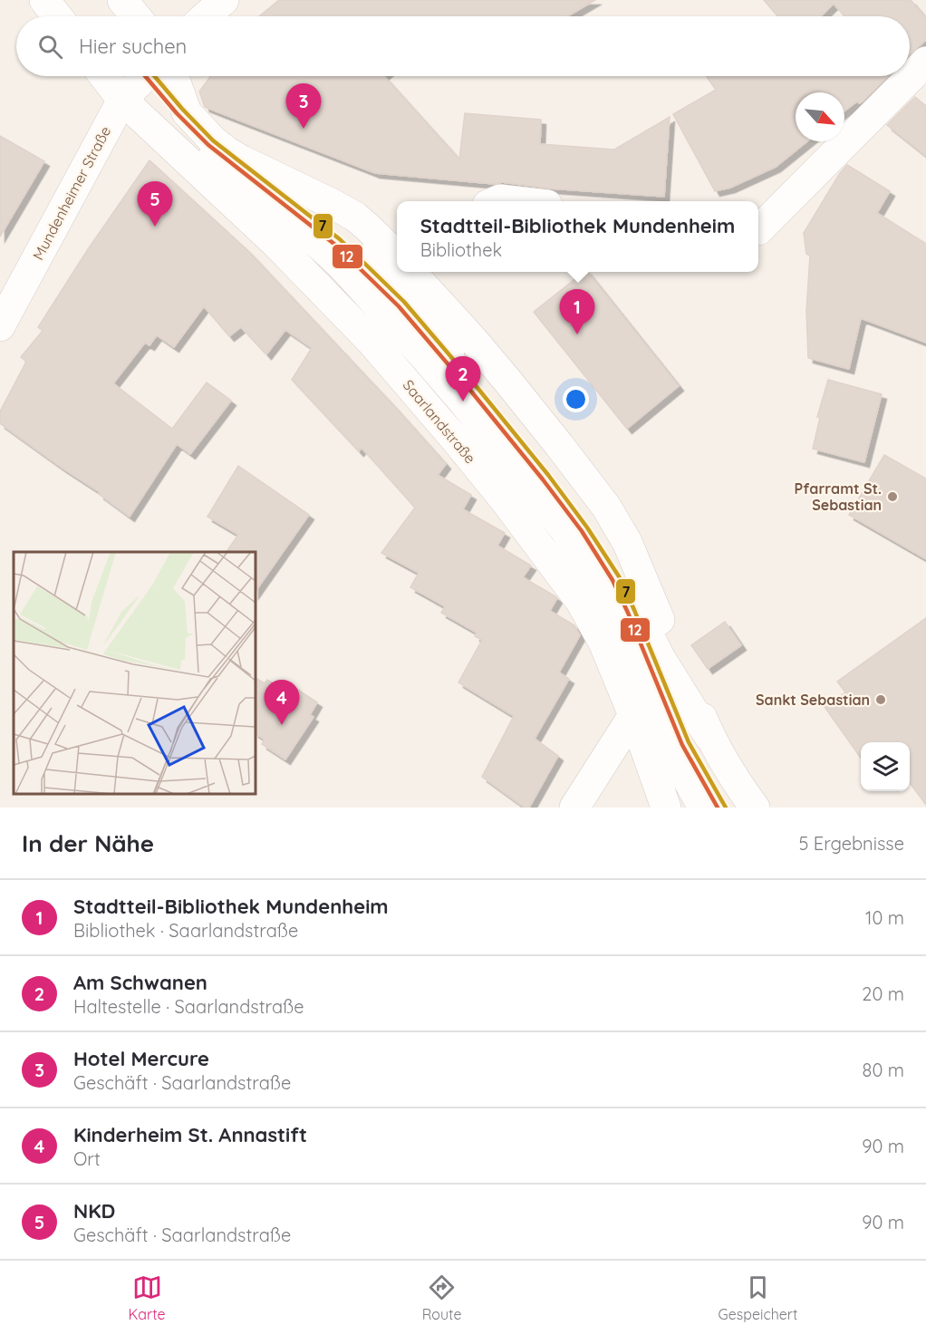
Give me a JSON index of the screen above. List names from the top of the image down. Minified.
{"streets":{"street":["Mundenheimer Straße","Saarlandstraße"]},"crossings":[["Mundenheimer Straße","Saarlandstraße"]],"places":["Pfarramt St. Sebastian","Sankt Sebastian"],"lines":["transit line 7","transit line 12"],"north":"bottom right","page":{"search":"Hier suchen","pins":["3","5","1","2","4"],"popup":["Stadtteil-Bibliothek Mundenheim","Bibliothek"],"heading":["In der Nähe","5 Ergebnisse"],"list":[{"mark":"1","name":"Stadtteil-Bibliothek Mundenheim","note":"Bibliothek · Saarlandstraße","value":"10 m"},{"mark":"2","name":"Am Schwanen","note":"Haltestelle · Saarlandstraße","value":"20 m"},{"mark":"3","name":"Hotel Mercure","note":"Geschäft · Saarlandstraße","value":"80 m"},{"mark":"4","name":"Kinderheim St. Annastift","note":"Ort","value":"90 m"},{"mark":"5","name":"NKD","note":"Geschäft · Saarlandstraße","value":"90 m"}],"nav":["Karte","Route","Gespeichert"]}}
